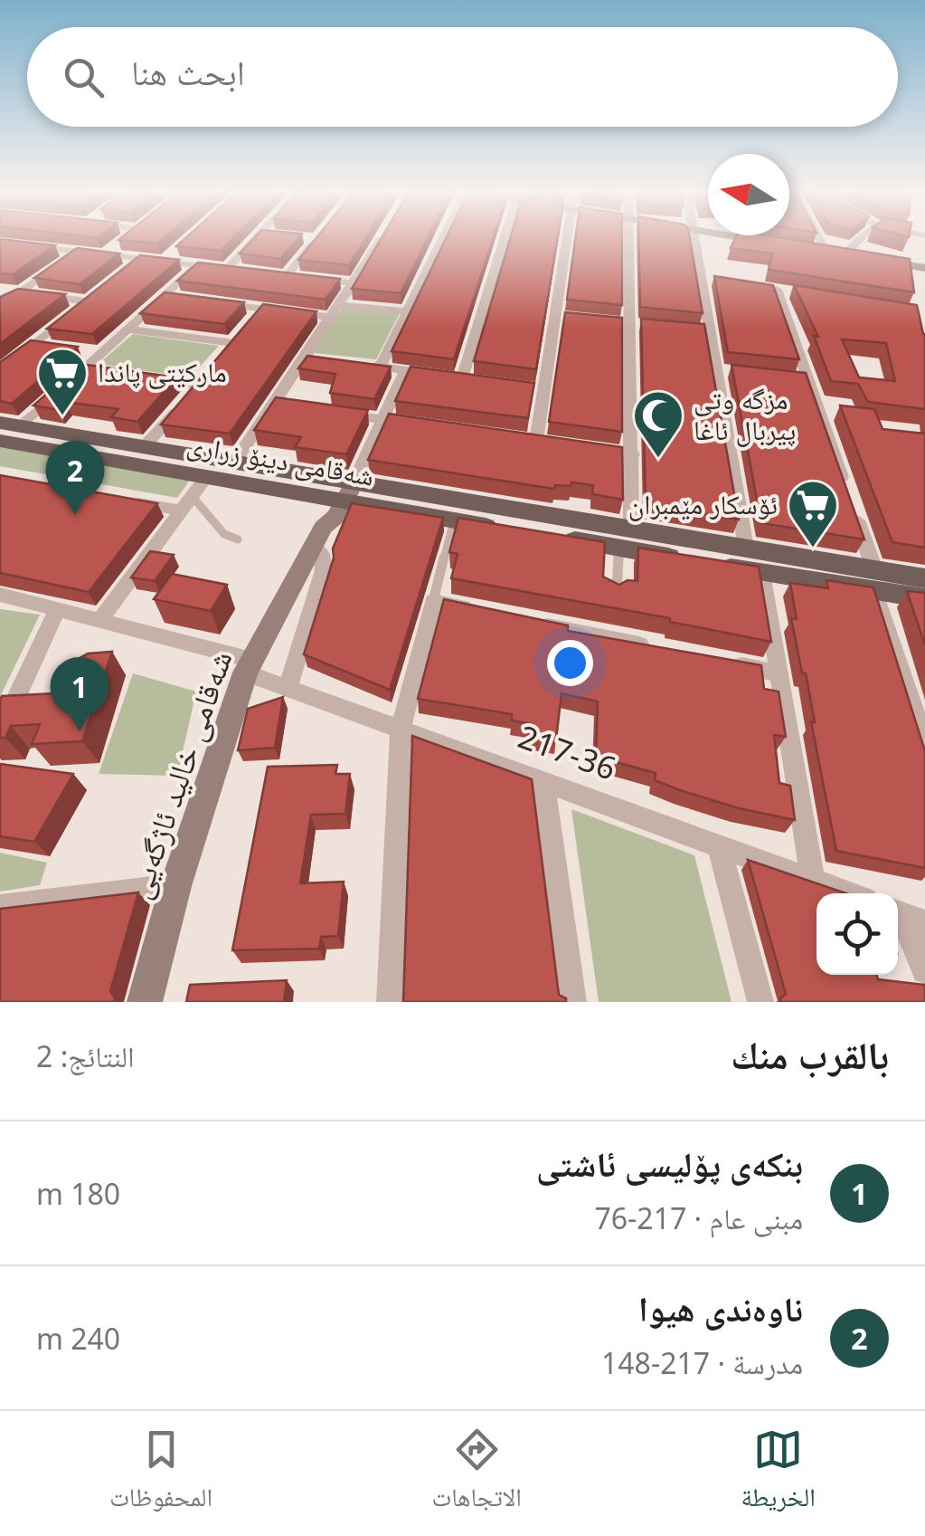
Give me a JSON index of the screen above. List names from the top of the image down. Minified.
{"streets":{"main road":["شەقامی دینۆ زراری"],"street":["217-36","شەقامی خالید ئاژگەیی"]},"crossings":[["شەقامی دینۆ زراری","شەقامی خالید ئاژگەیی"],["217-36","شەقامی خالید ئاژگەیی"]],"places":{"supermarket":["مارکێتی پاندا","ئۆسکار مێمبران"],"mosque":["مزگه وتى پيربال ئاغا"]},"north":"left","page":{"search":"ابحث هنا","pins":["2","1"],"heading":["بالقرب منك","النتائج: 2"],"list":[{"mark":"1","name":"بنکەی پۆلیسی ئاشتی","note":"مبنى عام · 217-76","value":"180 m"},{"mark":"2","name":"ناوەندی هیوا","note":"مدرسة · 217-148","value":"240 m"}],"nav":["الخريطة","الاتجاهات","المحفوظات"]}}
